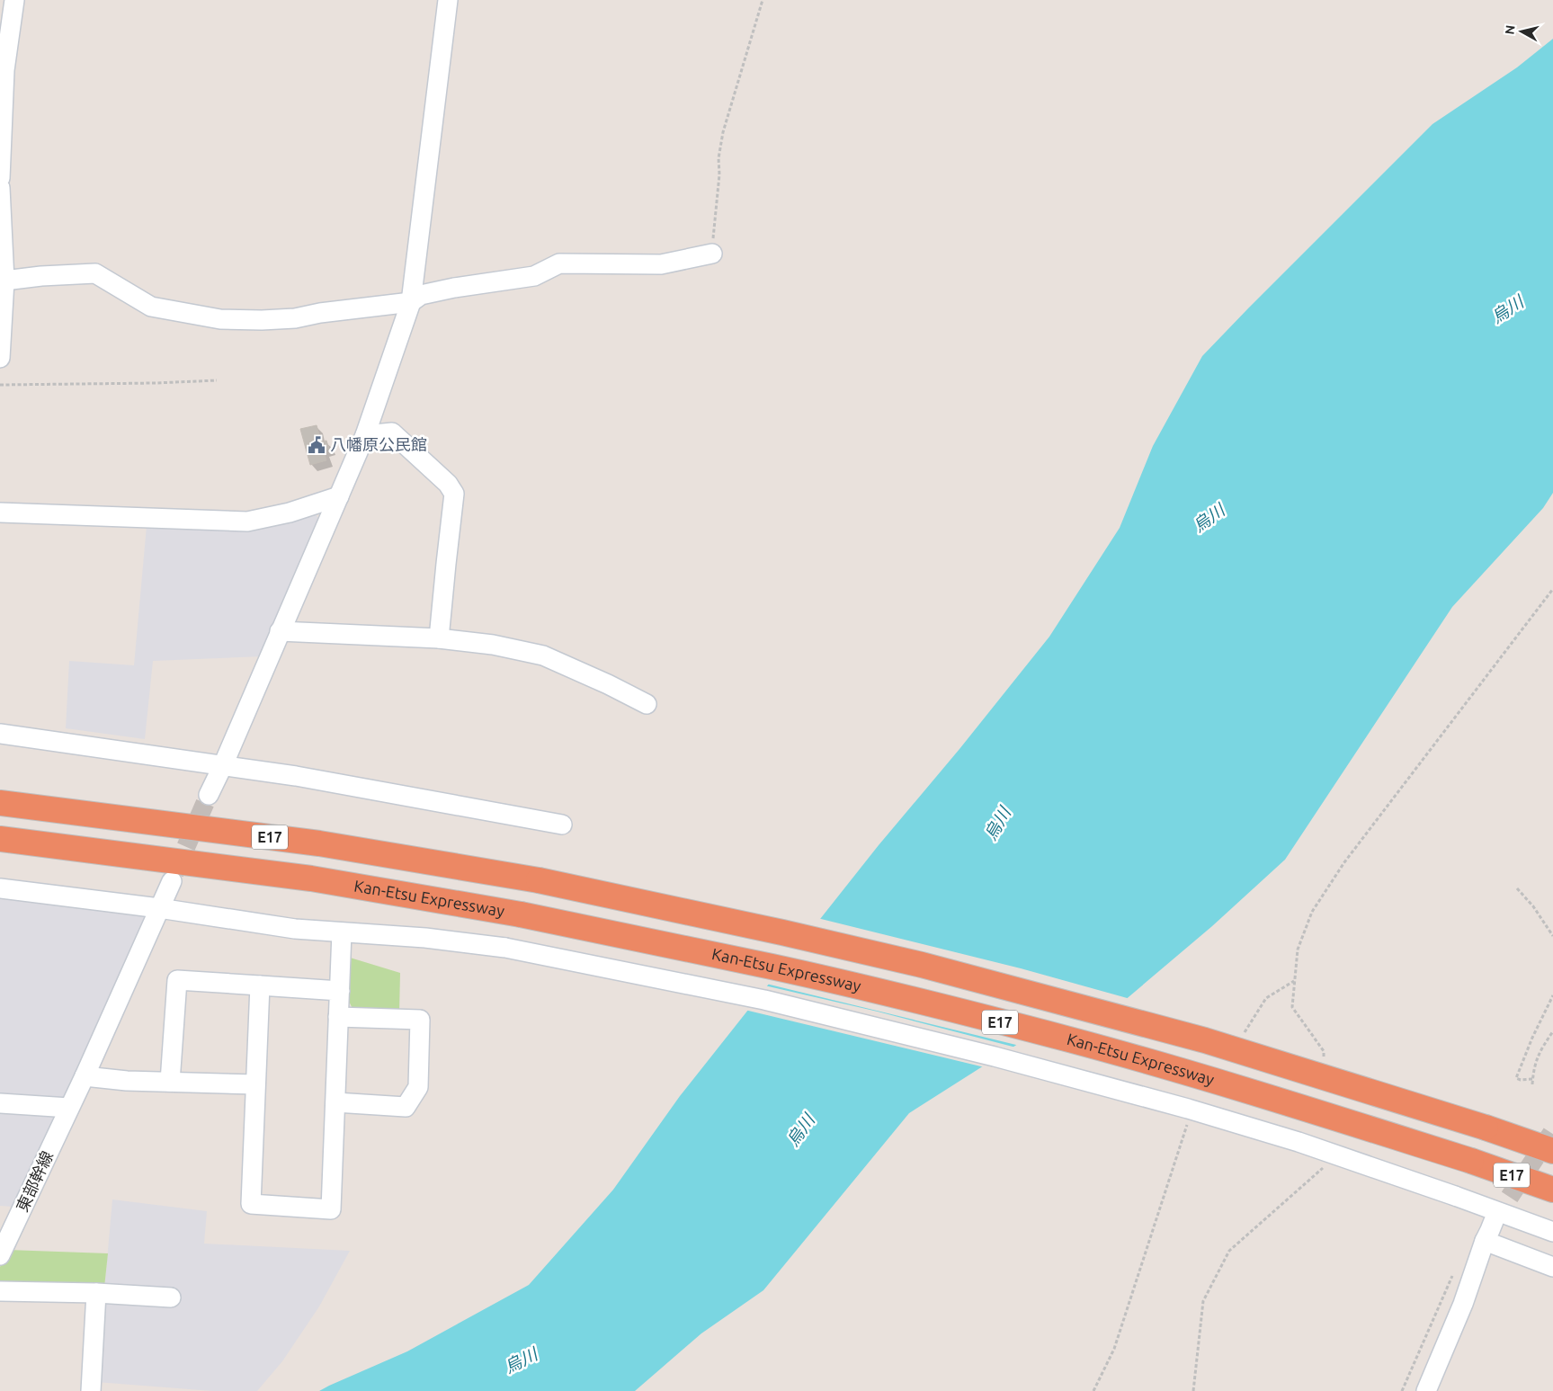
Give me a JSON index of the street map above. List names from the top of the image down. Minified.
{"streets":{"highway":["E17","Kan-Etsu Expressway"],"street":["東部幹線"]},"water":["烏川"],"places":{"public building":["八幡原公民館"]},"north":"left"}
